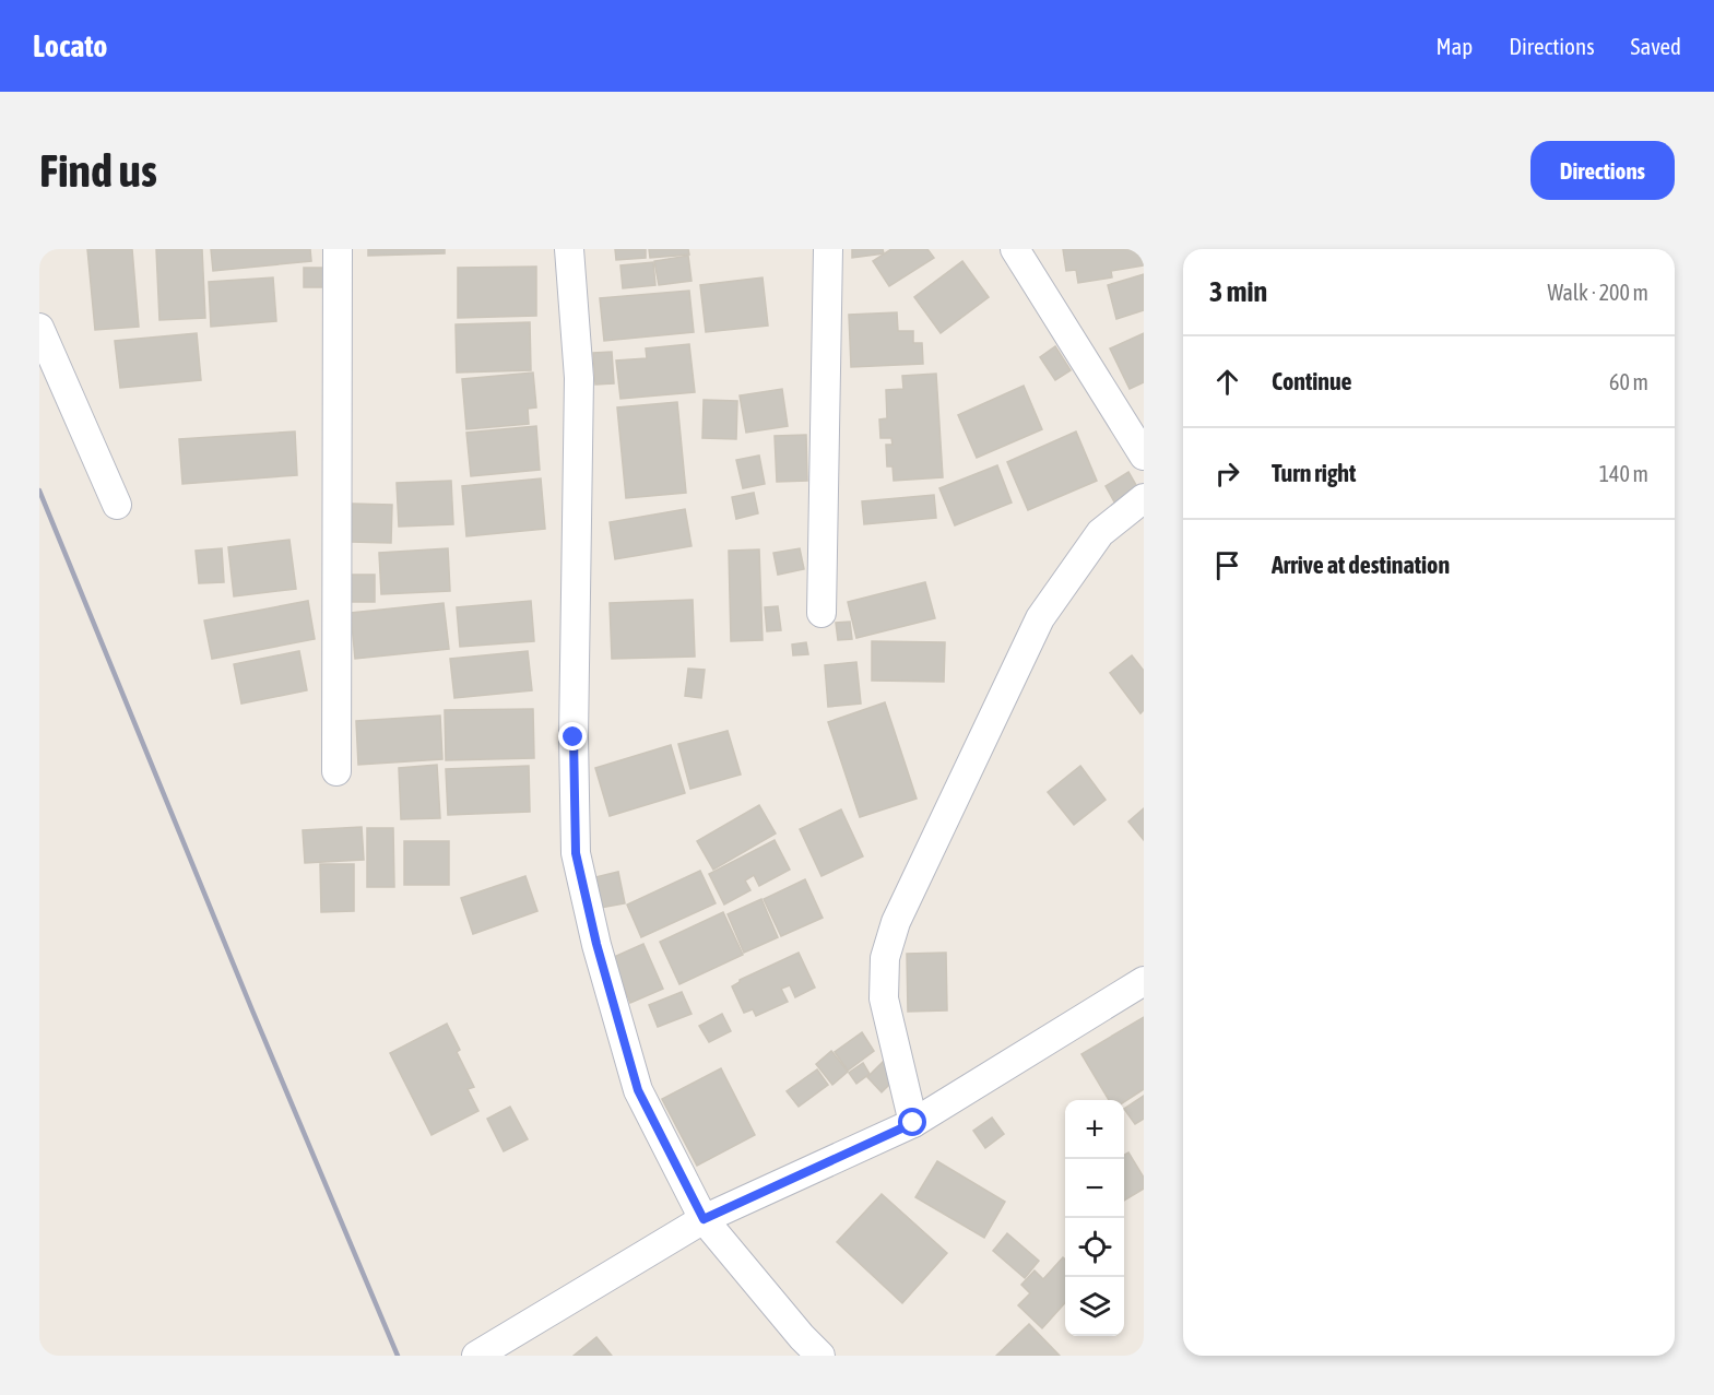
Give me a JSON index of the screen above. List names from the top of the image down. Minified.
{"page":{"header":"Locato","nav":["Map","Directions","Saved"],"buttons":"Directions","title":"Find us","heading":["3 min","Walk · 200 m"],"list":[["Continue","60 m"],["Turn right","140 m"],"Arrive at destination"],"map_buttons":["+","−"]}}
